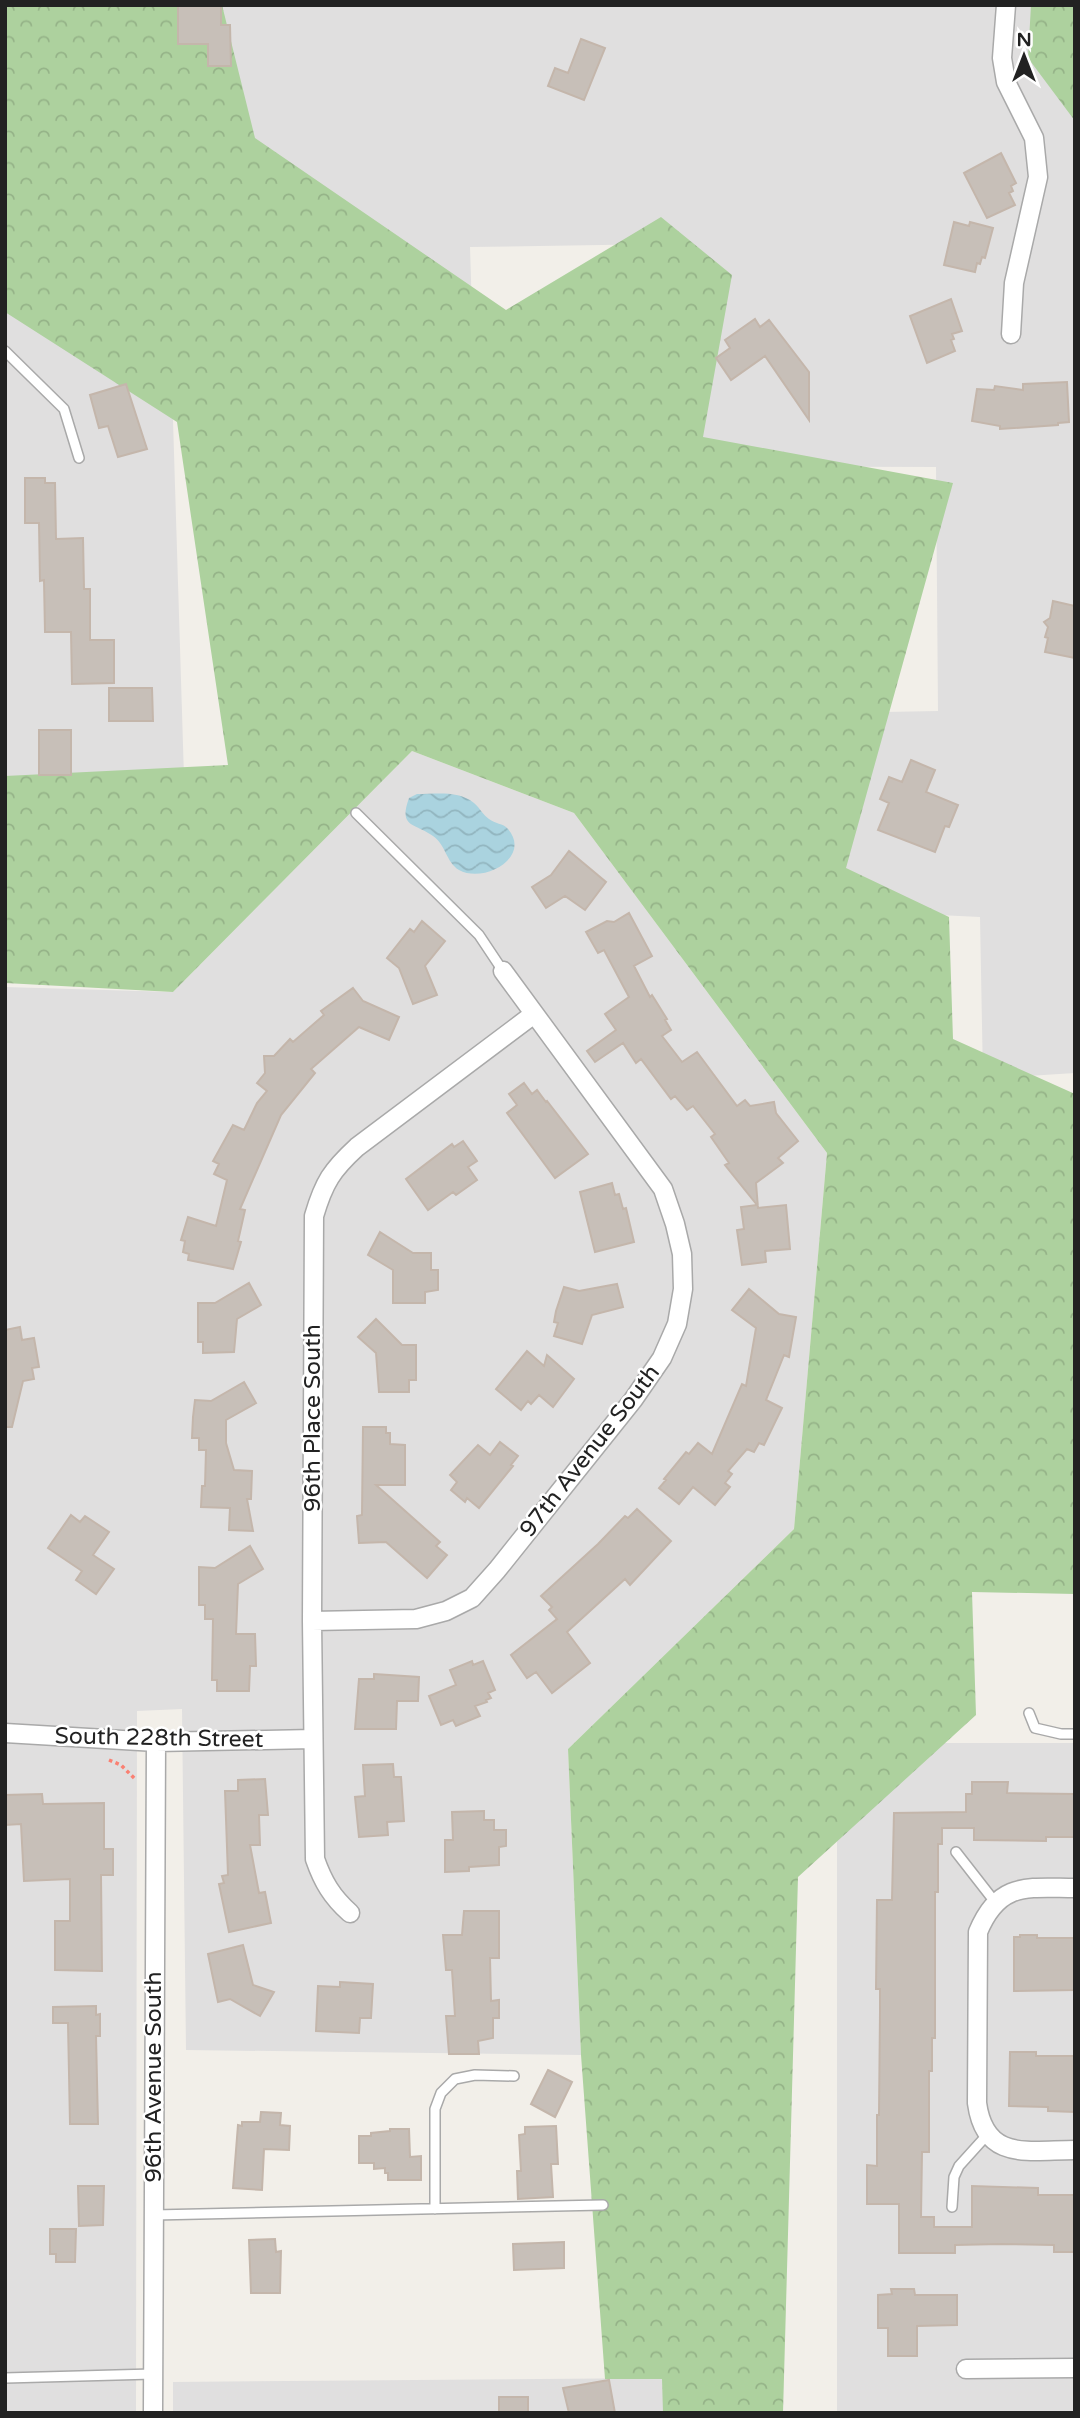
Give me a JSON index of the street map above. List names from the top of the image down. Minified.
{"streets":{"street":["96th Place South","97th Avenue South","South 228th Street","96th Avenue South"]},"crossings":[["96th Place South","97th Avenue South"],["96th Place South","South 228th Street"],["South 228th Street","96th Avenue South"]],"north":"top"}
